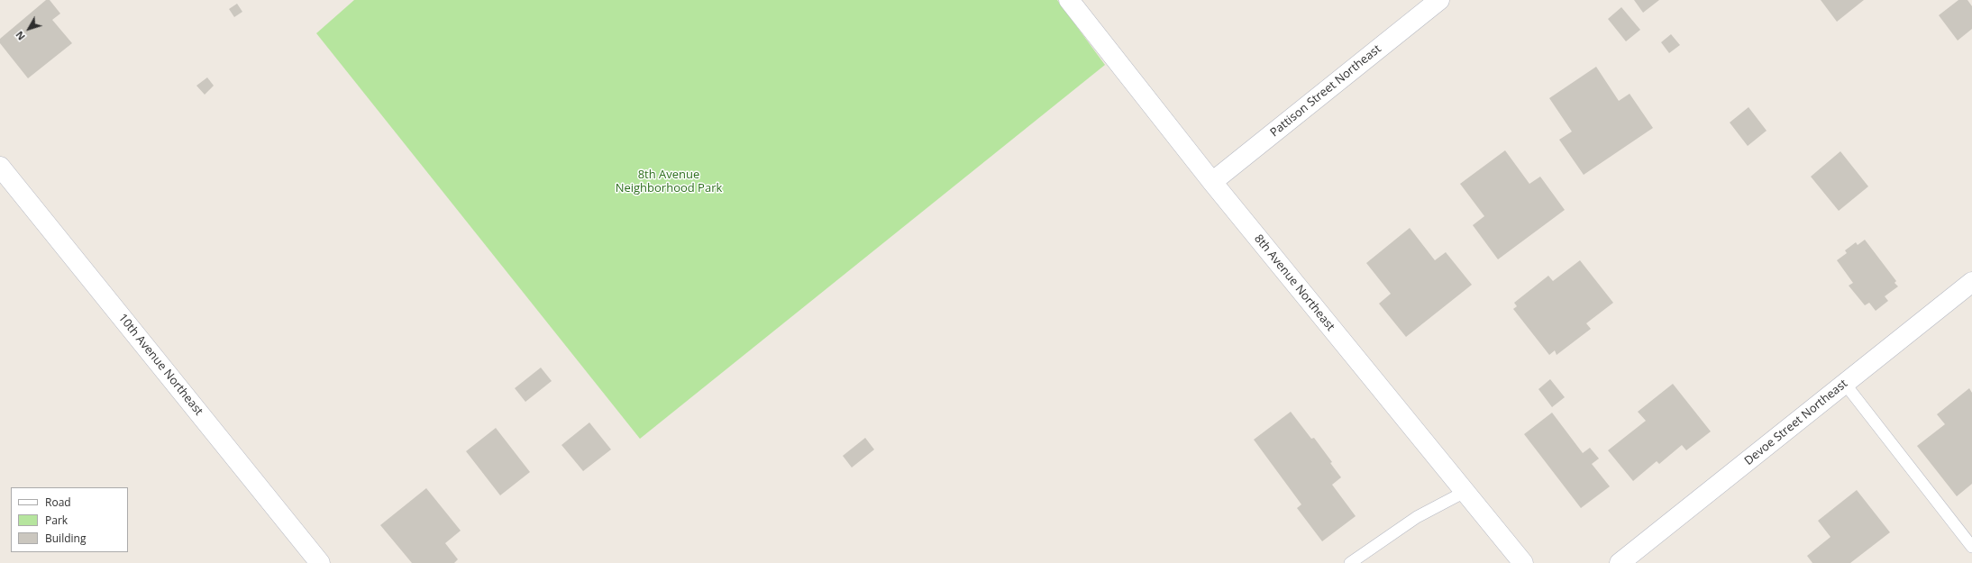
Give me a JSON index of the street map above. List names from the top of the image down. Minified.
{"streets":{"street":["Pattison Street Northeast","8th Avenue Northeast","10th Avenue Northeast","Devoe Street Northeast"]},"crossings":[["Pattison Street Northeast","8th Avenue Northeast"]],"parks":["8th Avenue Neighborhood Park"],"legend":["Road","Park","Building"],"north":"bottom left"}
